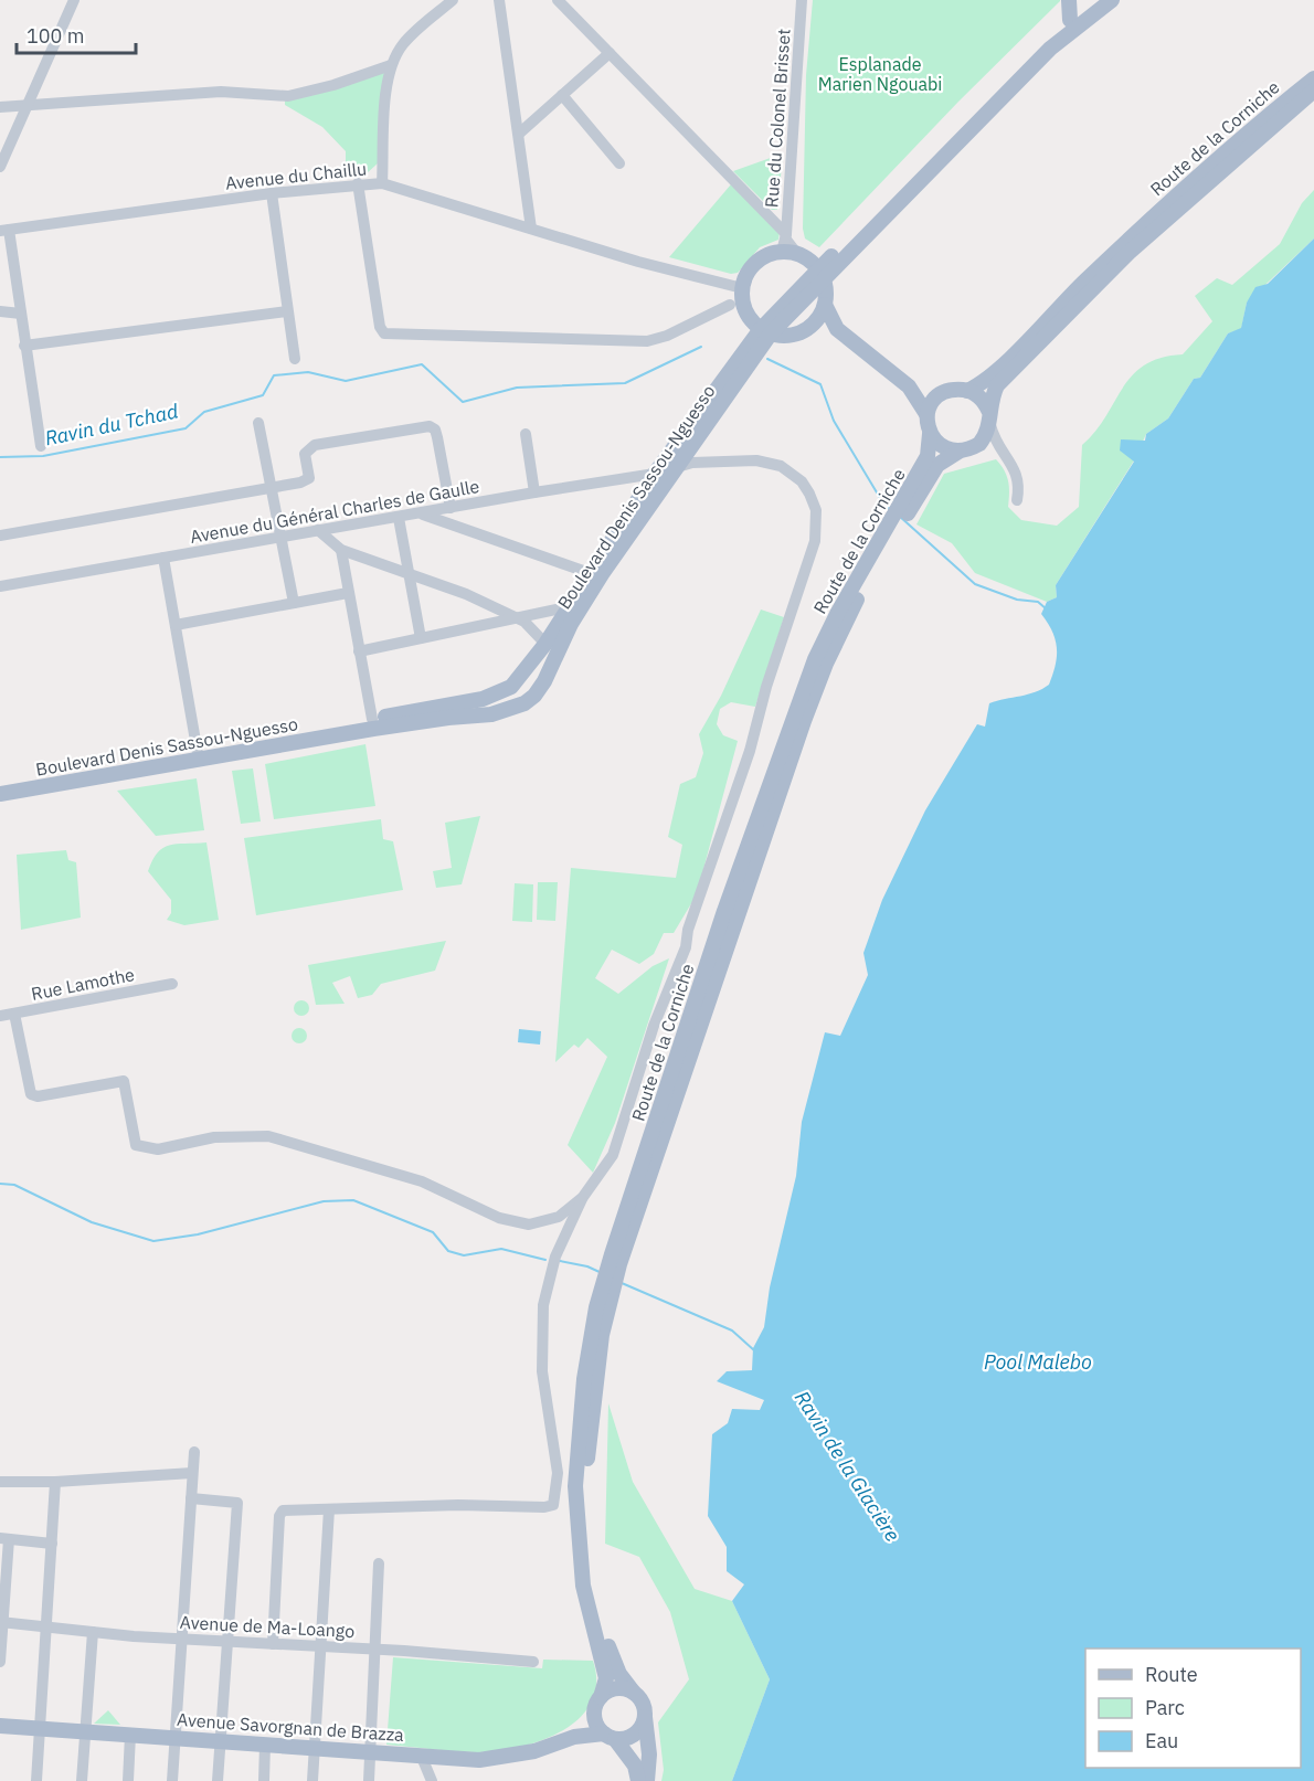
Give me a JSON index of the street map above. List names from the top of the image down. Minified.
{"streets":{"main road":["Route de la Corniche","Boulevard Denis Sassou-Nguesso","Avenue Savorgnan de Brazza"],"street":["Rue du Colonel Brisset","Avenue du Chaillu","Avenue du Général Charles de Gaulle","Rue Lamothe","Avenue de Ma-Loango"]},"crossings":[["Route de la Corniche","Avenue Savorgnan de Brazza"],["Boulevard Denis Sassou-Nguesso","Avenue du Général Charles de Gaulle"]],"water":["Ravin du Tchad","Pool Malebo","Ravin de la Glacière"],"parks":["Esplanade Marien Ngouabi"],"legend":["Route","Parc","Eau"],"scale_bar":"100 m"}
